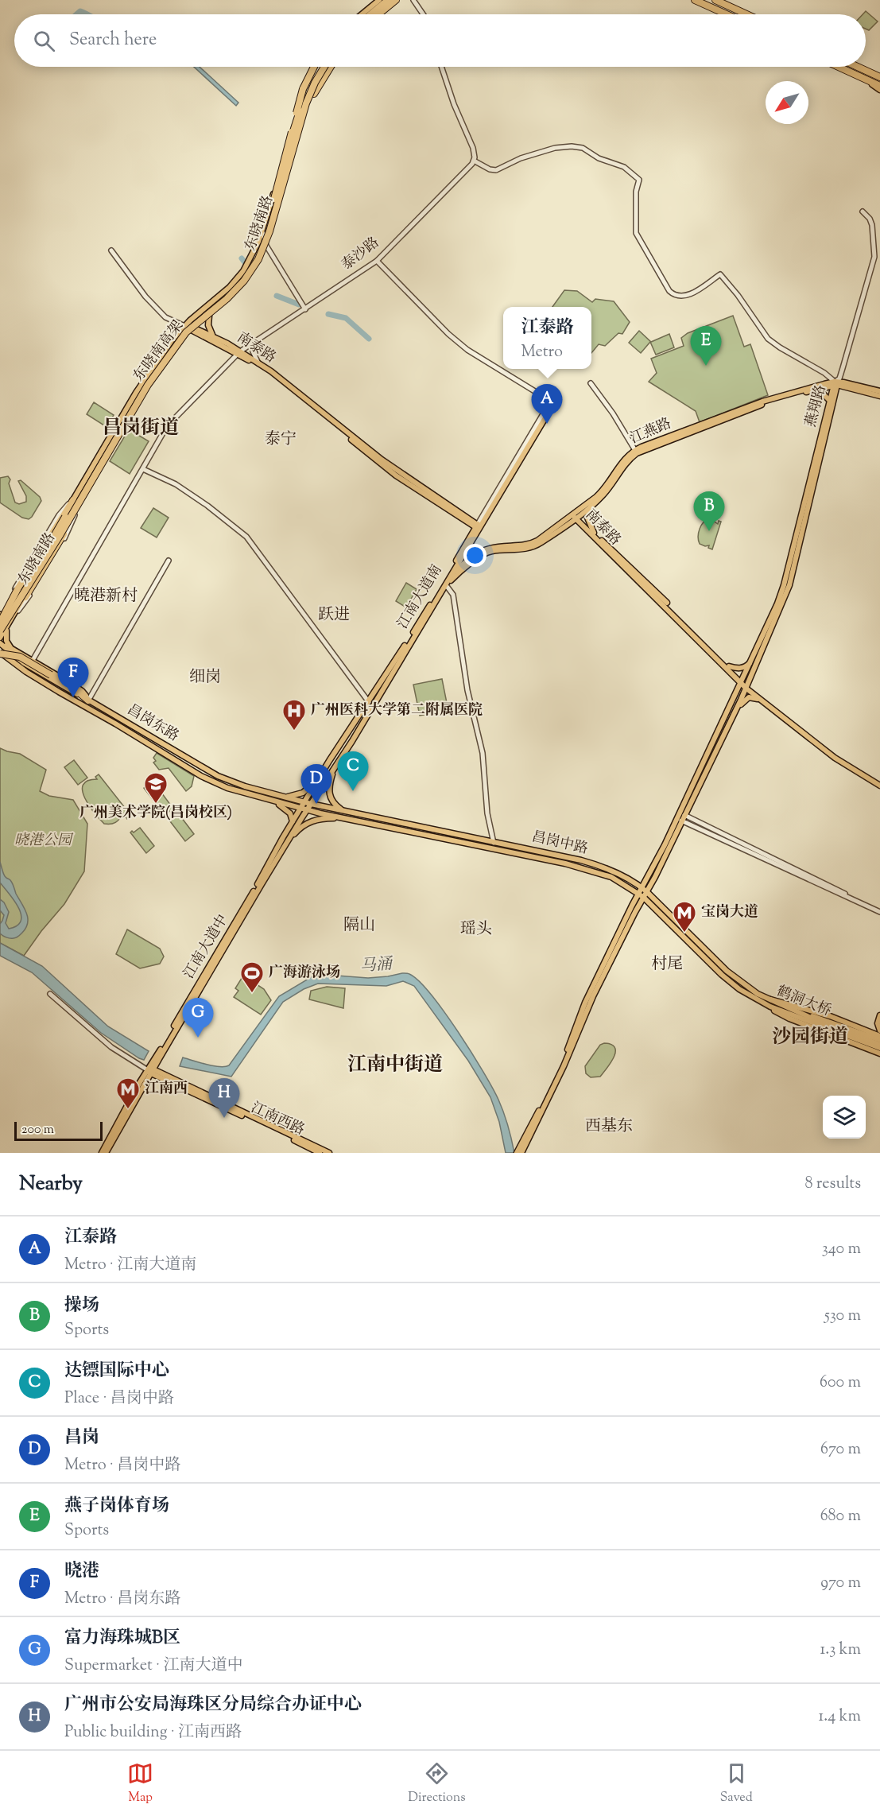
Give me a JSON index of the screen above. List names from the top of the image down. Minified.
{"streets":{"highway":["东晓南高架"],"main road":["东晓南路","南泰路","燕翔路","江燕路","江南大道南","昌岗东路","昌岗中路","江南大道中","鹤洞大桥","江南西路"],"street":["泰沙路"]},"crossings":[["东晓南路","南泰路"],["东晓南路","东晓南高架"],["东晓南路","昌岗东路"],["泰沙路","南泰路"],["泰沙路","昌岗东路"],["南泰路","燕翔路"],["南泰路","江燕路"],["南泰路","江南大道南"],["燕翔路","江燕路"],["江燕路","江南大道南"],["江南大道南","昌岗东路"],["江南大道南","昌岗中路"],["江南大道南","江南大道中"],["昌岗东路","昌岗中路"],["昌岗东路","江南大道中"],["昌岗中路","江南大道中"],["昌岗中路","鹤洞大桥"],["江南大道中","江南西路"]],"districts":["昌岗街道","泰宁","曉港新村","跃进","细岗","隔山","瑶头","村尾","沙园街道","江南中街道","西基东"],"water":["马涌"],"parks":["晓港公园"],"places":{"hospital":["广州医科大学第二附属医院"],"school or university":["广州美术学院(昌岗校区)"],"metro station":["宝岗大道","江南西"],"sports":["广海游泳场"]},"scale_bar":"200 m","north":"bottom left","page":{"search":"Search here","popup":["江泰路","Metro"],"pins":["E","A","B","F","C","D","G","H"],"scale":"200 m","heading":["Nearby","8 results"],"list":[{"mark":"A","name":"江泰路","note":"Metro · 江南大道南","value":"340 m"},{"mark":"B","name":"操场","note":"Sports","value":"530 m"},{"mark":"C","name":"达镖国际中心","note":"Place · 昌岗中路","value":"600 m"},{"mark":"D","name":"昌岗","note":"Metro · 昌岗中路","value":"670 m"},{"mark":"E","name":"燕子岗体育场","note":"Sports","value":"680 m"},{"mark":"F","name":"晓港","note":"Metro · 昌岗东路","value":"970 m"},{"mark":"G","name":"富力海珠城B区","note":"Supermarket · 江南大道中","value":"1.3 km"},{"mark":"H","name":"广州市公安局海珠区分局综合办证中心","note":"Public building · 江南西路","value":"1.4 km"}],"nav":["Map","Directions","Saved"]}}
